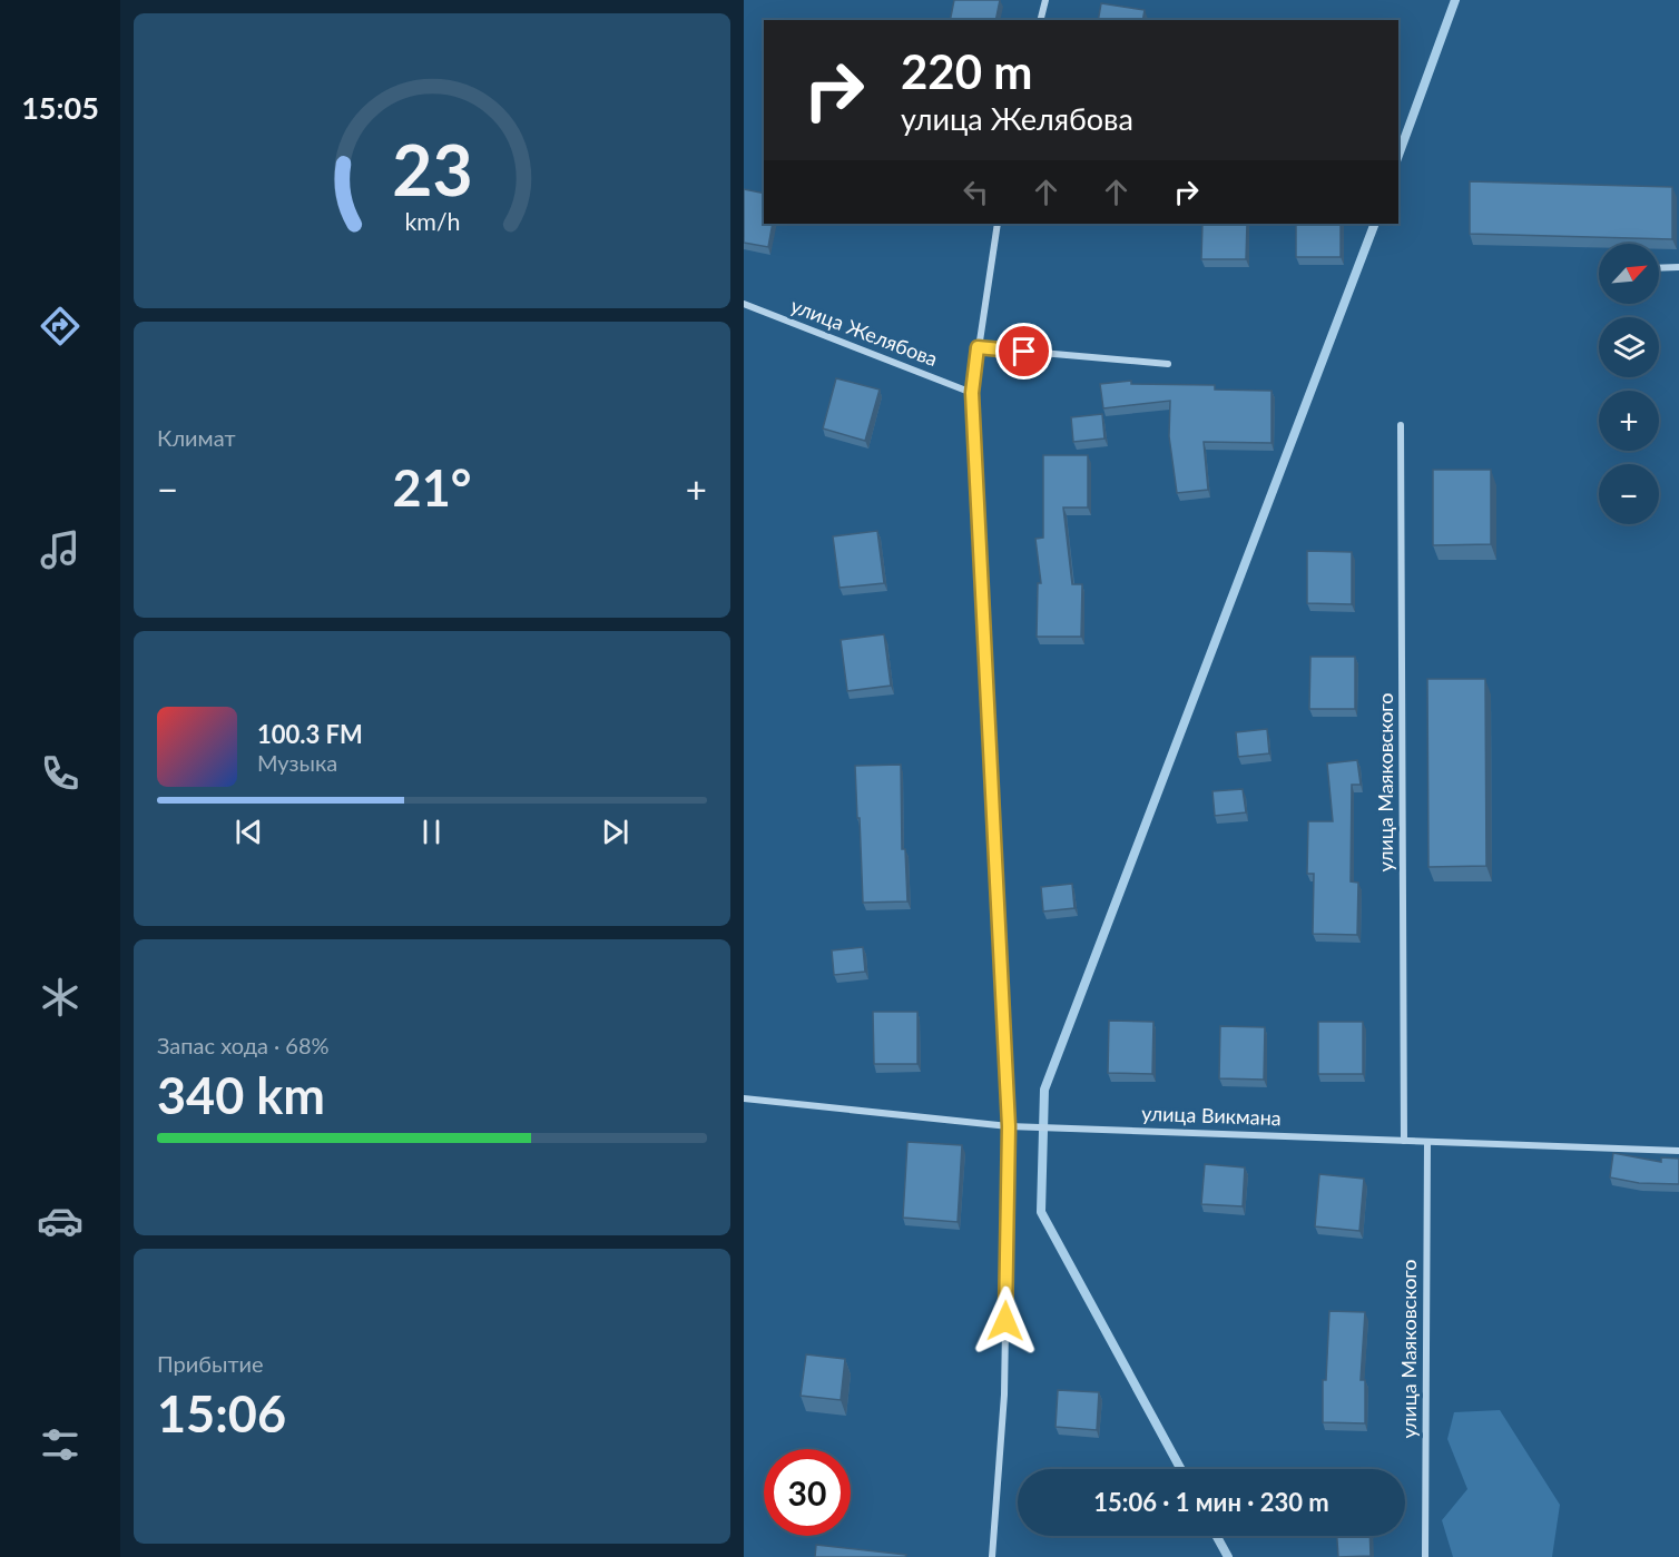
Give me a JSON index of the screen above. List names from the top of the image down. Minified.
{"streets":{"street":["улица Желябова","улица Маяковского","улица Викмана"]},"crossings":[["улица Маяковского","улица Викмана"]],"north":"top right","page":{"tabs":"15:05","turn":["220 m","улица Желябова"],"map_buttons":["+","−"],"tile":["Климат",["Запас хода · 68%","340 km"],["Прибытие","15:06"]],"heat":["−","21°","+"],"song":["100.3 FM","Музыка"],"limit":"30","trip":"15:06 · 1 мин · 230 m","gauge":["23","km/h"]}}
